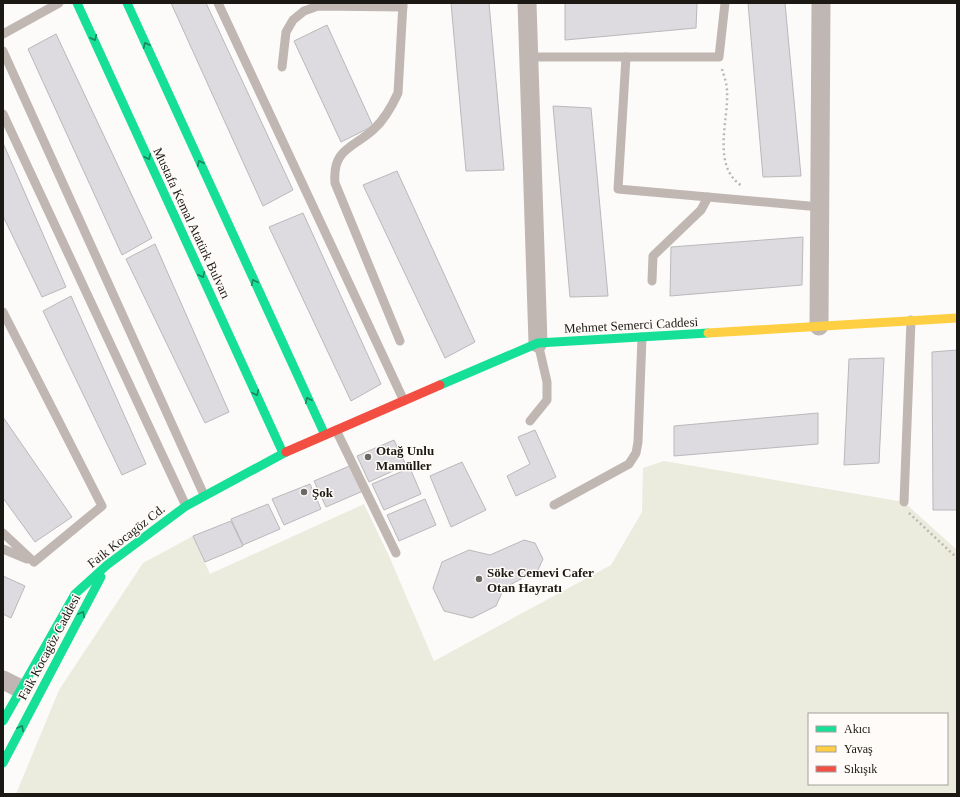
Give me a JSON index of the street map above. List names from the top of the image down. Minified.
{"streets":{"street":["Mustafa Kemal Atatürk Bulvarı","Mehmet Semerci Caddesi","Faik Kocagöz Cd.","Faik Kocagöz Caddesi"]},"crossings":[["Mustafa Kemal Atatürk Bulvarı","Faik Kocagöz Cd."],["Mehmet Semerci Caddesi","Faik Kocagöz Cd."],["Faik Kocagöz Cd.","Faik Kocagöz Caddesi"]],"one_way":["Faik Kocagöz Caddesi"],"places":["Otağ Unlu Mamüller","Şok","Söke Cemevi Cafer Otan Hayratı"],"legend":["Akıcı","Yavaş","Sıkışık"]}
